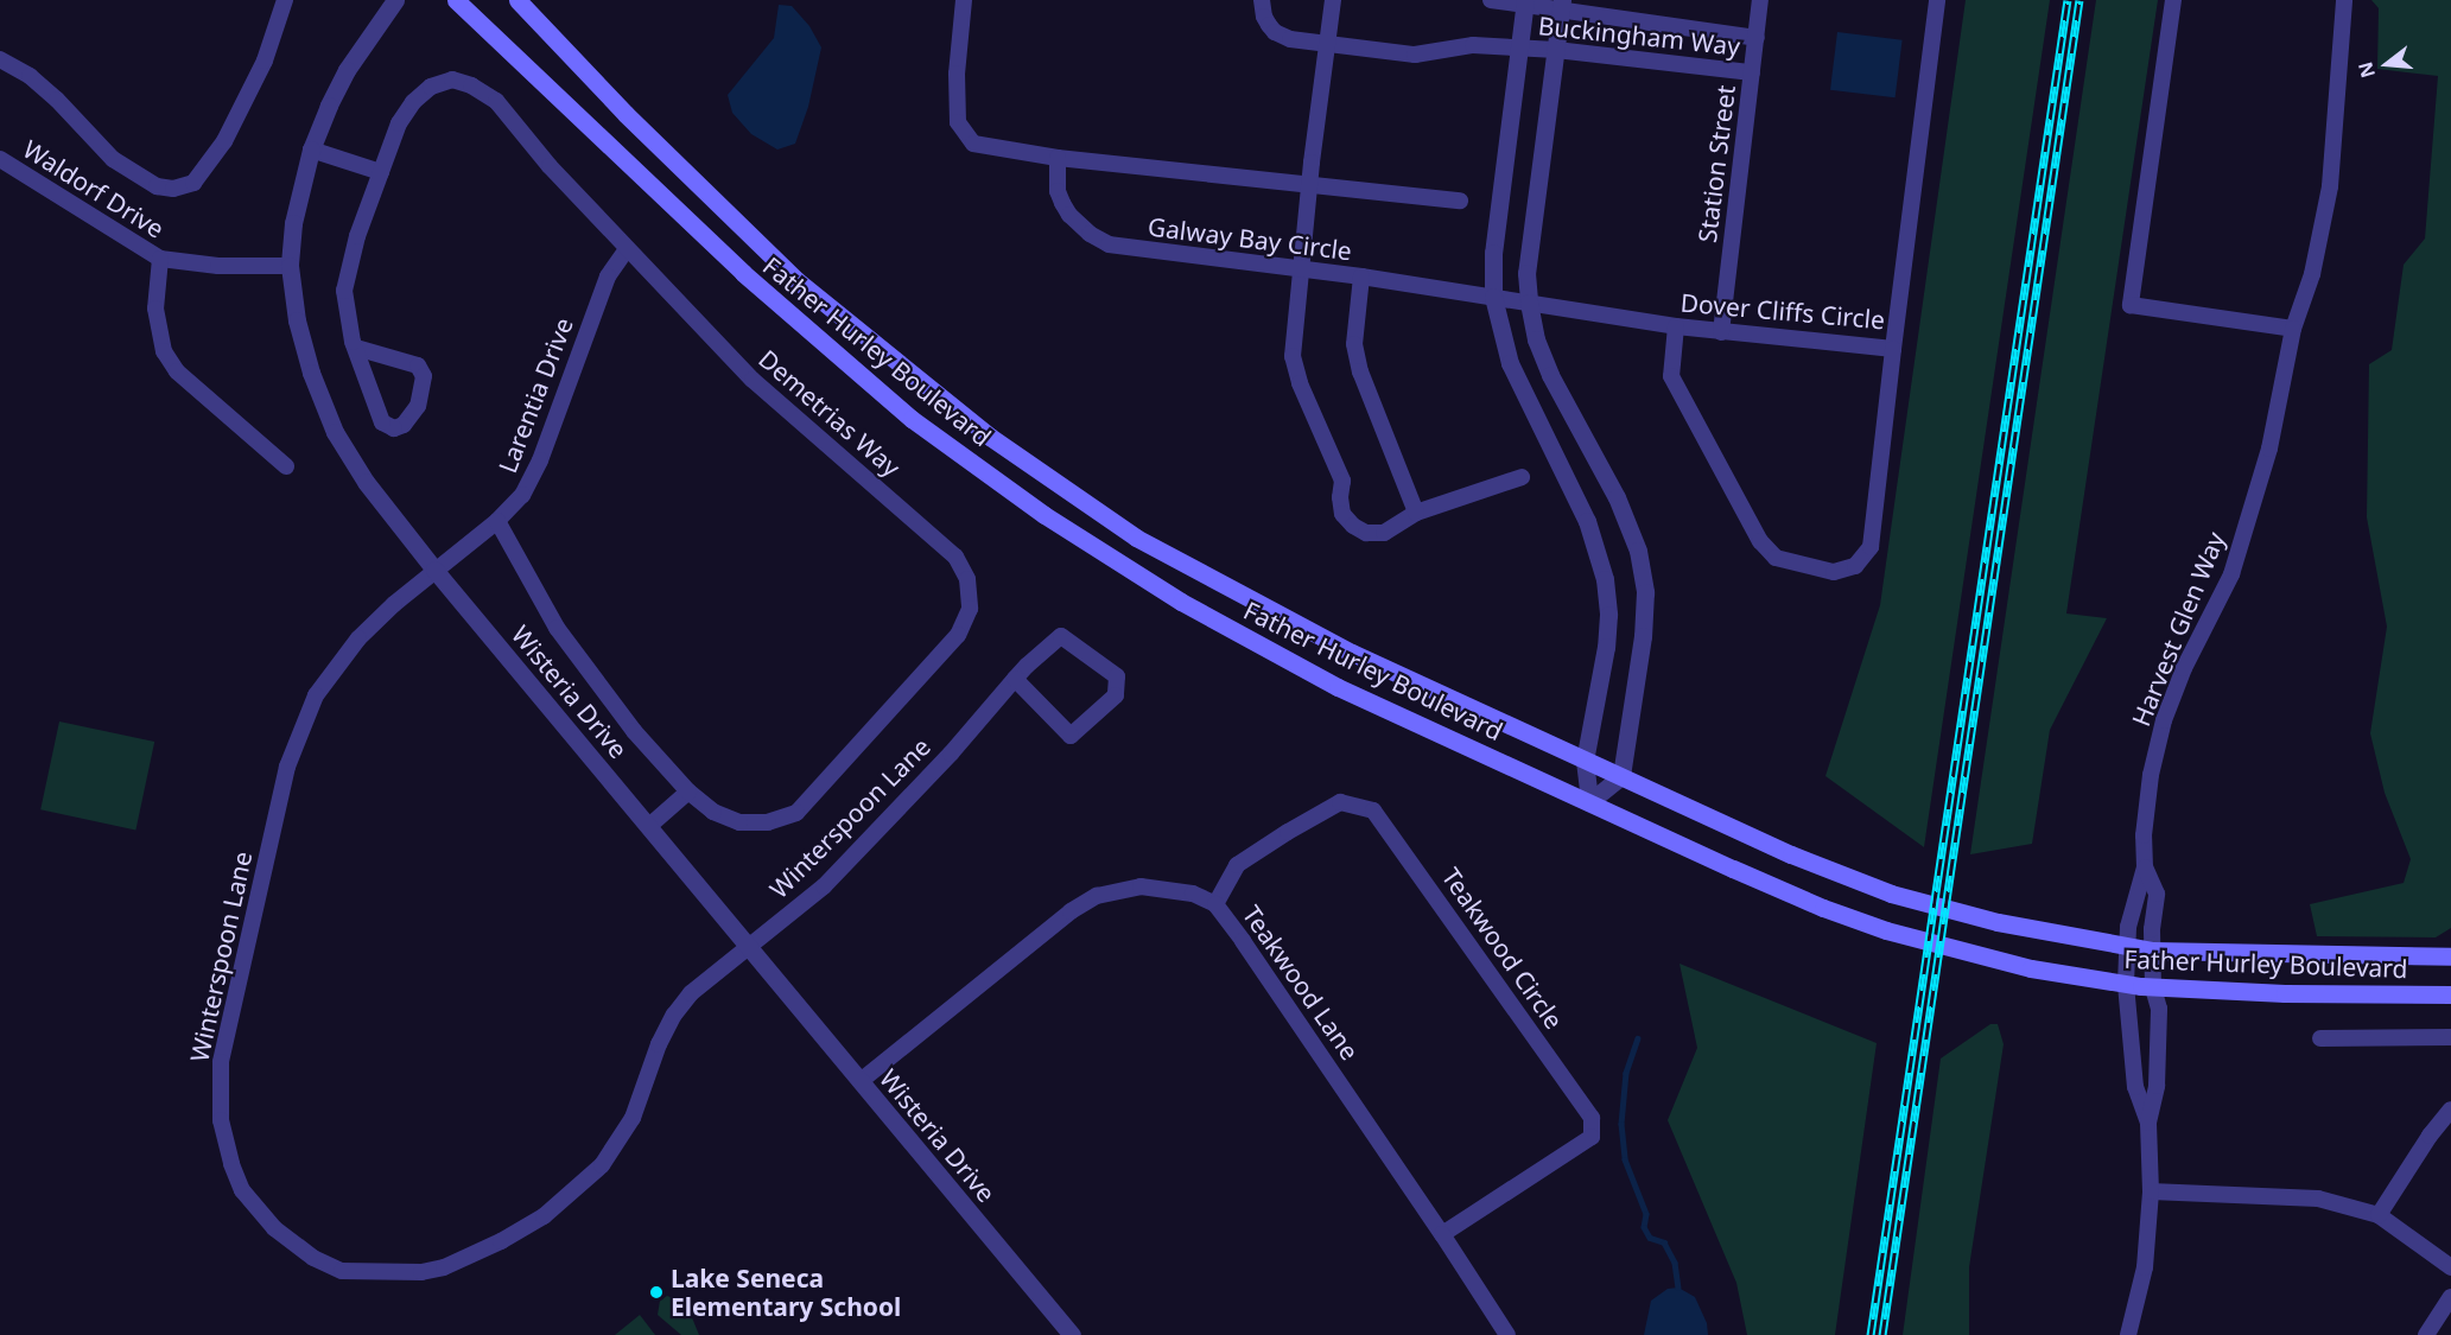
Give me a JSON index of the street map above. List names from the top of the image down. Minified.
{"streets":{"main road":["Father Hurley Boulevard"],"street":["Buckingham Way","Station Street","Waldorf Drive","Galway Bay Circle","Dover Cliffs Circle","Larentia Drive","Demetrias Way","Harvest Glen Way","Wisteria Drive","Winterspoon Lane","Teakwood Circle","Teakwood Lane"]},"crossings":[["Buckingham Way","Station Street"],["Station Street","Dover Cliffs Circle"],["Waldorf Drive","Wisteria Drive"],["Galway Bay Circle","Dover Cliffs Circle"],["Father Hurley Boulevard","Harvest Glen Way"],["Larentia Drive","Demetrias Way"],["Larentia Drive","Wisteria Drive"],["Larentia Drive","Winterspoon Lane"],["Wisteria Drive","Winterspoon Lane"],["Wisteria Drive","Teakwood Lane"],["Teakwood Circle","Teakwood Lane"]],"places":["Lake Seneca Elementary School"],"north":"left"}
